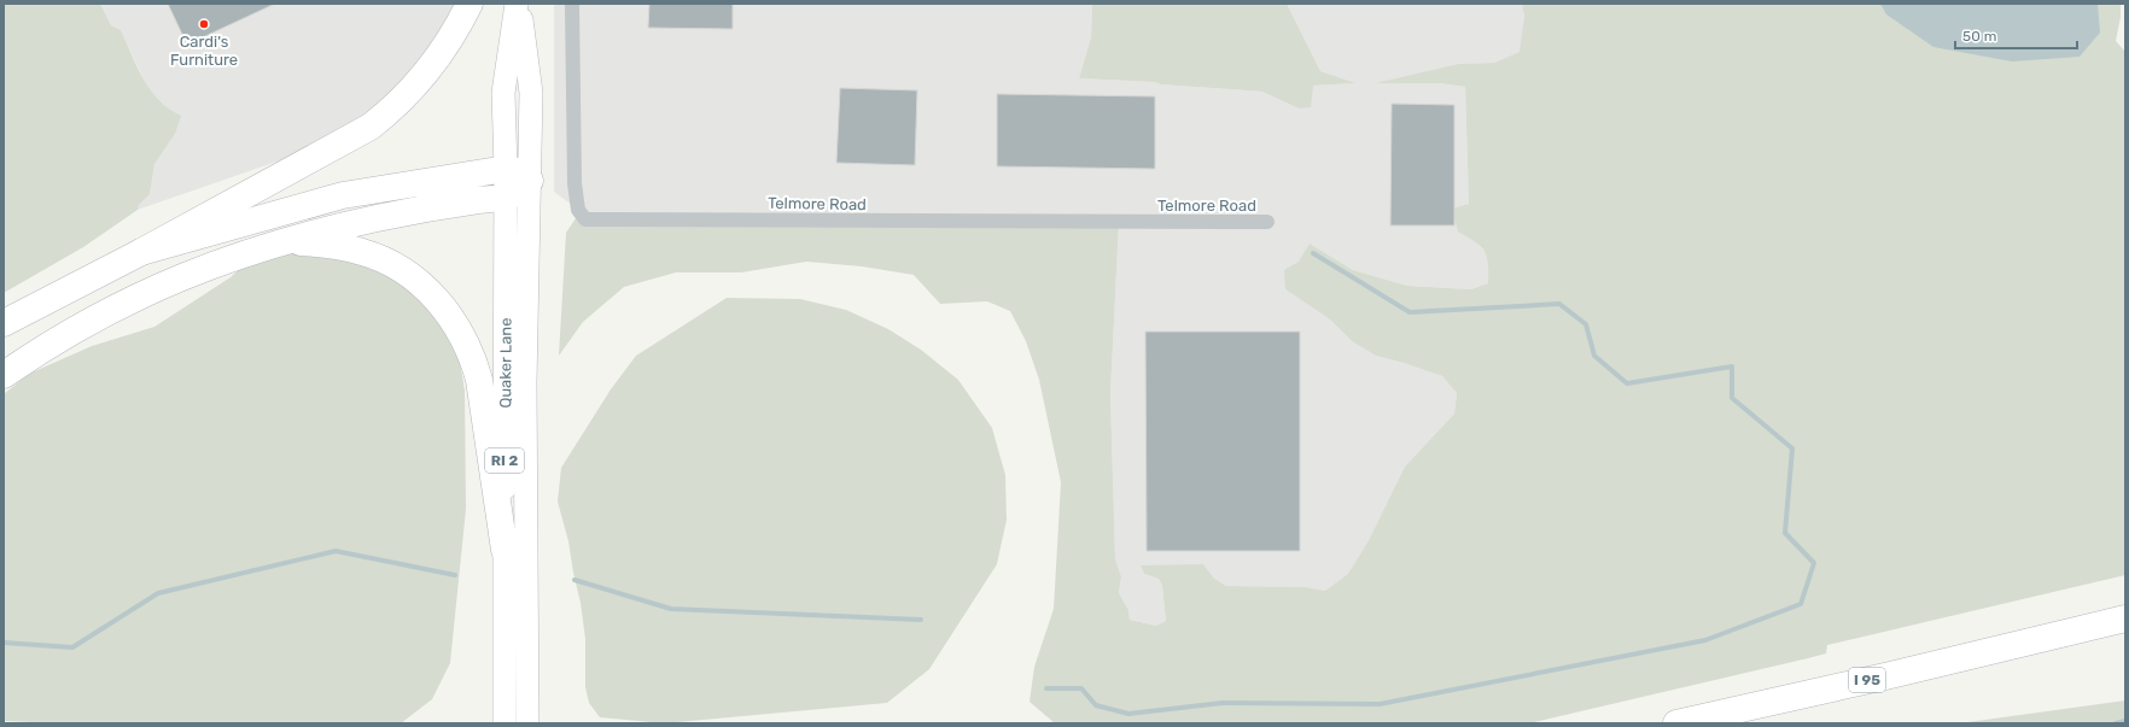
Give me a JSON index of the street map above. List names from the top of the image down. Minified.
{"streets":{"highway":["I 95"],"main road":["Quaker Lane","RI 2"],"street":["Telmore Road"]},"places":["Cardi's Furniture"],"scale_bar":"50 m"}
